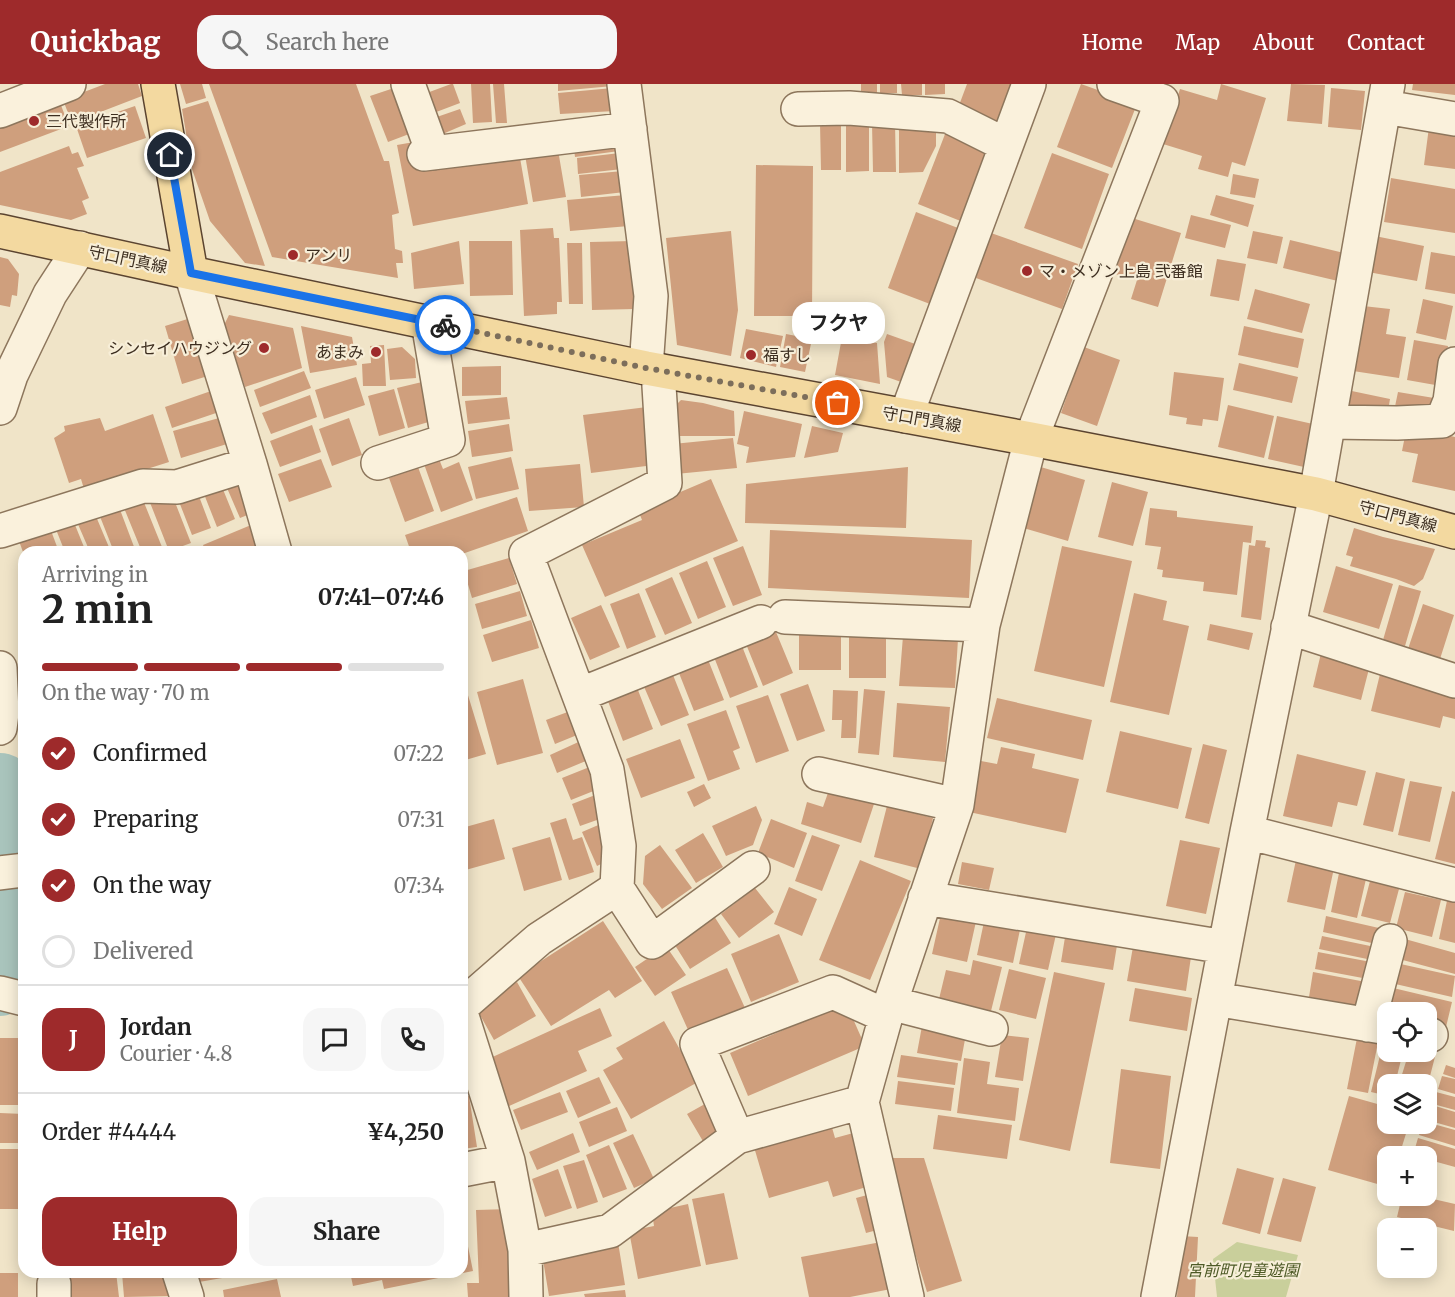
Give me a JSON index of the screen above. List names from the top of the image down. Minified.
{"streets":{"main road":["守口門真線"]},"parks":["宮前町児童遊園"],"places":["三代製作所","アンリ","マ・メゾン上島 弐番館","シンセイハウジング","あまみ","福すし","フクヤ"],"page":{"header":"Quickbag","search":"Search here","nav":["Home","Map","About","Contact"],"bubble":"フクヤ","heading":["2 min","Arriving in","07:41–07:46"],"panel":["Jordan","Courier · 4.8","Order #4444","¥4,250"],"bar":"On the way · 70 m","list":[["Confirmed","07:22"],["Preparing","07:31"],["On the way","07:34"],"Delivered"],"map_buttons":["+","−"],"round":"J","buttons":["Help","Share"]}}
